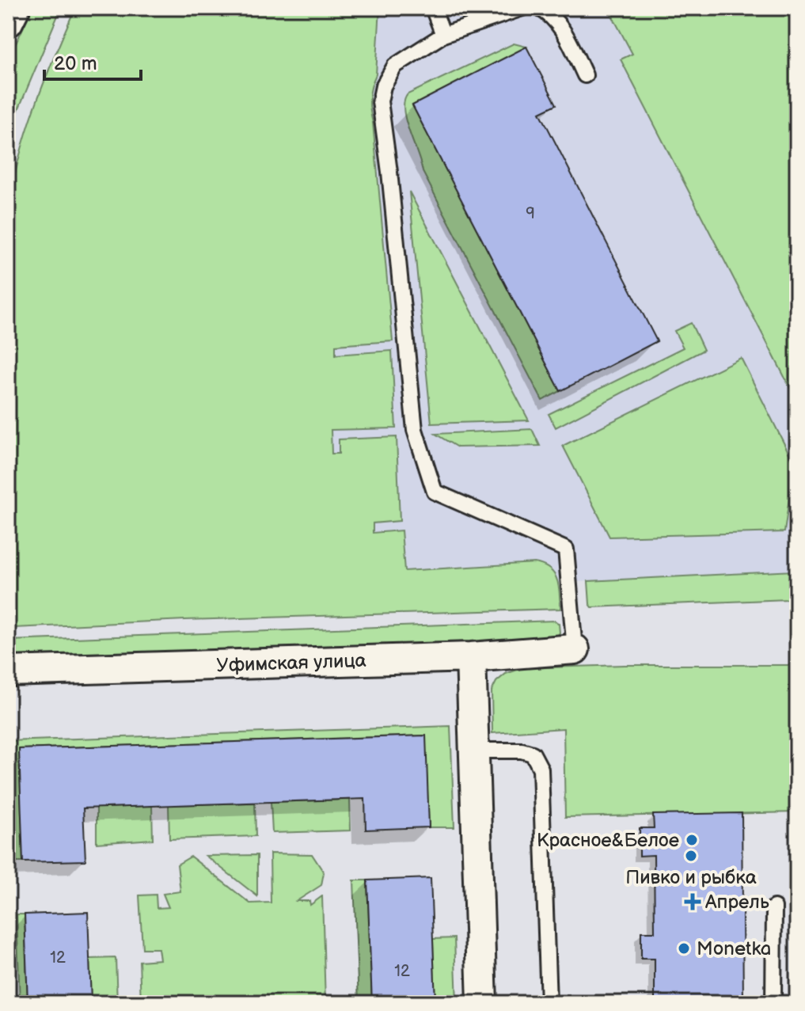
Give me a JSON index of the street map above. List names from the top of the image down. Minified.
{"streets":{"street":["Уфимская улица"]},"places":{"other":["Красное&Белое","Пивко и рыбка","Monetka"],"health":["Апрель"]},"house_numbers":["9","12","12"],"scale_bar":"20 m"}
